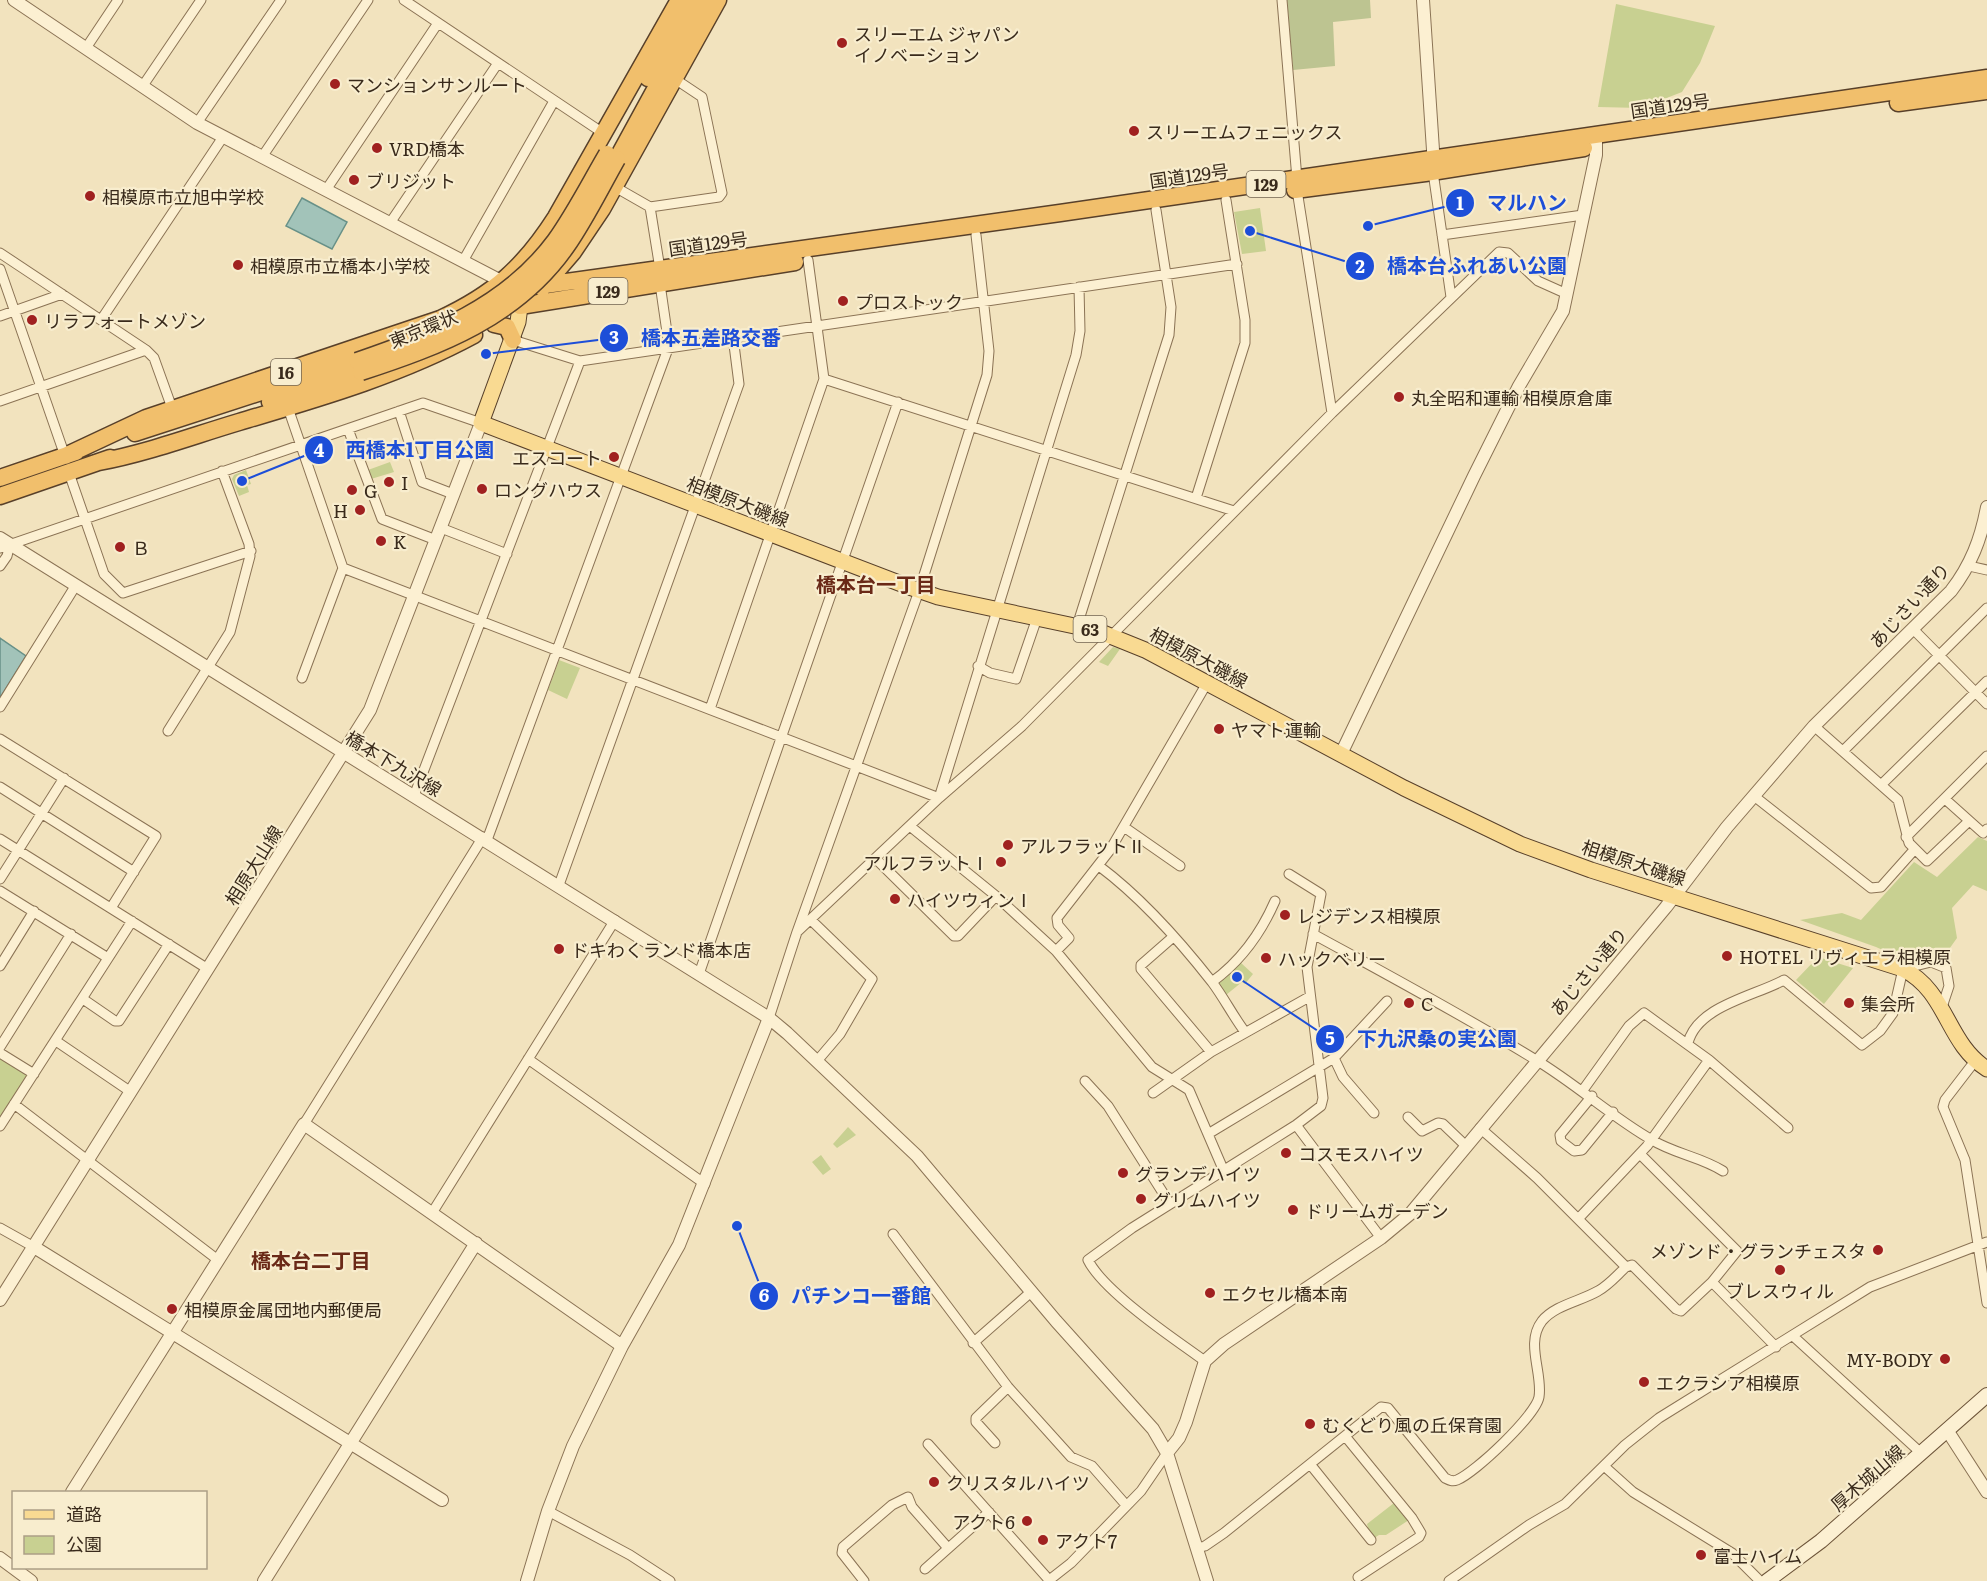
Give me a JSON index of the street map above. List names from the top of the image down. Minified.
{"streets":{"highway":["国道129号","129","東京環状","16"],"main road":["相模原大磯線","63","厚木城山線"],"street":["あじさい通り","橋本下九沢線","相原大山線"]},"crossings":[["国道129号","16"],["東京環状","16"],["相模原大磯線","あじさい通り"],["相模原大磯線","相原大山線"],["橋本下九沢線","相原大山線"]],"districts":["橋本台一丁目","橋本台二丁目"],"places":["スリーエム ジャパン イノベーション","マンションサンルート","スリーエムフェニックス","VRD橋本","ブリジット","相模原市立旭中学校","マルハン","橋本台ふれあい公園","相模原市立橋本小学校","プロストック","リラフォートメゾン","橋本五差路交番","丸全昭和運輸 相模原倉庫","エスコート","西橋本1丁目公園","I","ロングハウス","G","H","K","Ｂ","ヤマト運輸","アルフラットⅡ","アルフラットⅠ","ハイツウィンⅠ","レジデンス相模原","ドキわくランド橋本店","HOTEL リヴィエラ相模原","ハックベリー","下九沢桑の実公園","C","集会所","コスモスハイツ","グランデハイツ","グリムハイツ","ドリームガーデン","パチンコ一番館","メゾンド・グランチェスタ","ブレスウィル","エクセル橋本南","相模原金属団地内郵便局","MY-BODY","エクラシア相模原","むくどり風の丘保育園","クリスタルハイツ","アクト6","アクト7","富士ハイム"],"legend":["道路","公園"]}
